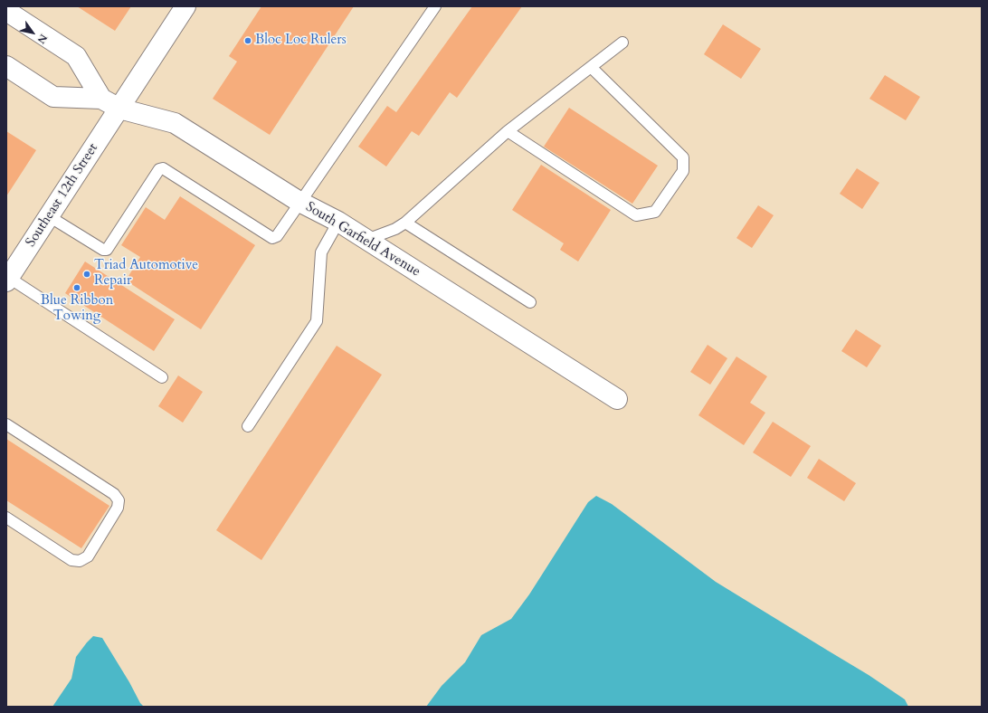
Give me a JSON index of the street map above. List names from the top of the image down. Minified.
{"streets":{"street":["Southeast 12th Street","South Garfield Avenue"]},"crossings":[["Southeast 12th Street","South Garfield Avenue"]],"places":["Bloc Loc Rulers","Triad Automotive Repair","Blue Ribbon Towing"],"north":"bottom right"}
